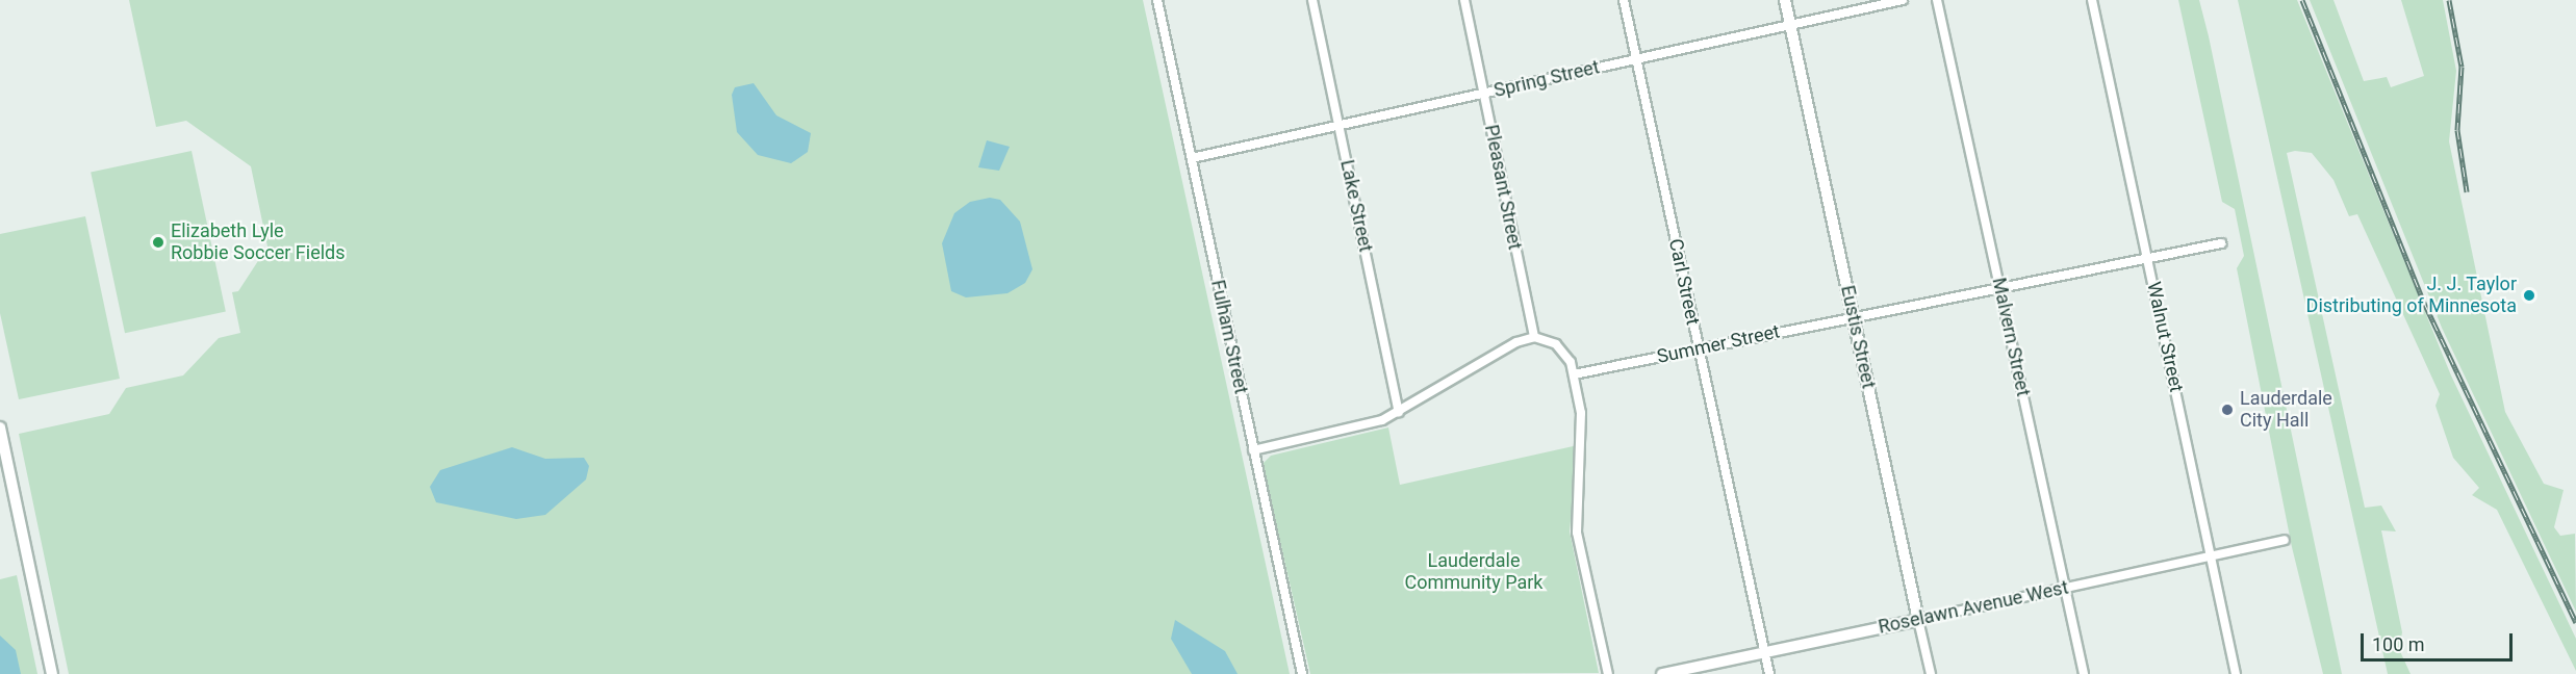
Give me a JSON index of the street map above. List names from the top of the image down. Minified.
{"streets":{"street":["Spring Street","Pleasant Street","Lake Street","Carl Street","Fulham Street","Eustis Street","Malvern Street","Walnut Street","Summer Street","Roselawn Avenue West"]},"crossings":[["Spring Street","Pleasant Street"],["Spring Street","Lake Street"],["Spring Street","Carl Street"],["Spring Street","Fulham Street"],["Spring Street","Eustis Street"],["Carl Street","Summer Street"],["Carl Street","Roselawn Avenue West"],["Eustis Street","Summer Street"],["Eustis Street","Roselawn Avenue West"],["Malvern Street","Summer Street"],["Malvern Street","Roselawn Avenue West"],["Walnut Street","Summer Street"],["Walnut Street","Roselawn Avenue West"]],"parks":["Lauderdale Community Park"],"places":["Elizabeth Lyle Robbie Soccer Fields","J. J. Taylor Distributing of Minnesota","Lauderdale City Hall"],"scale_bar":"100 m"}
